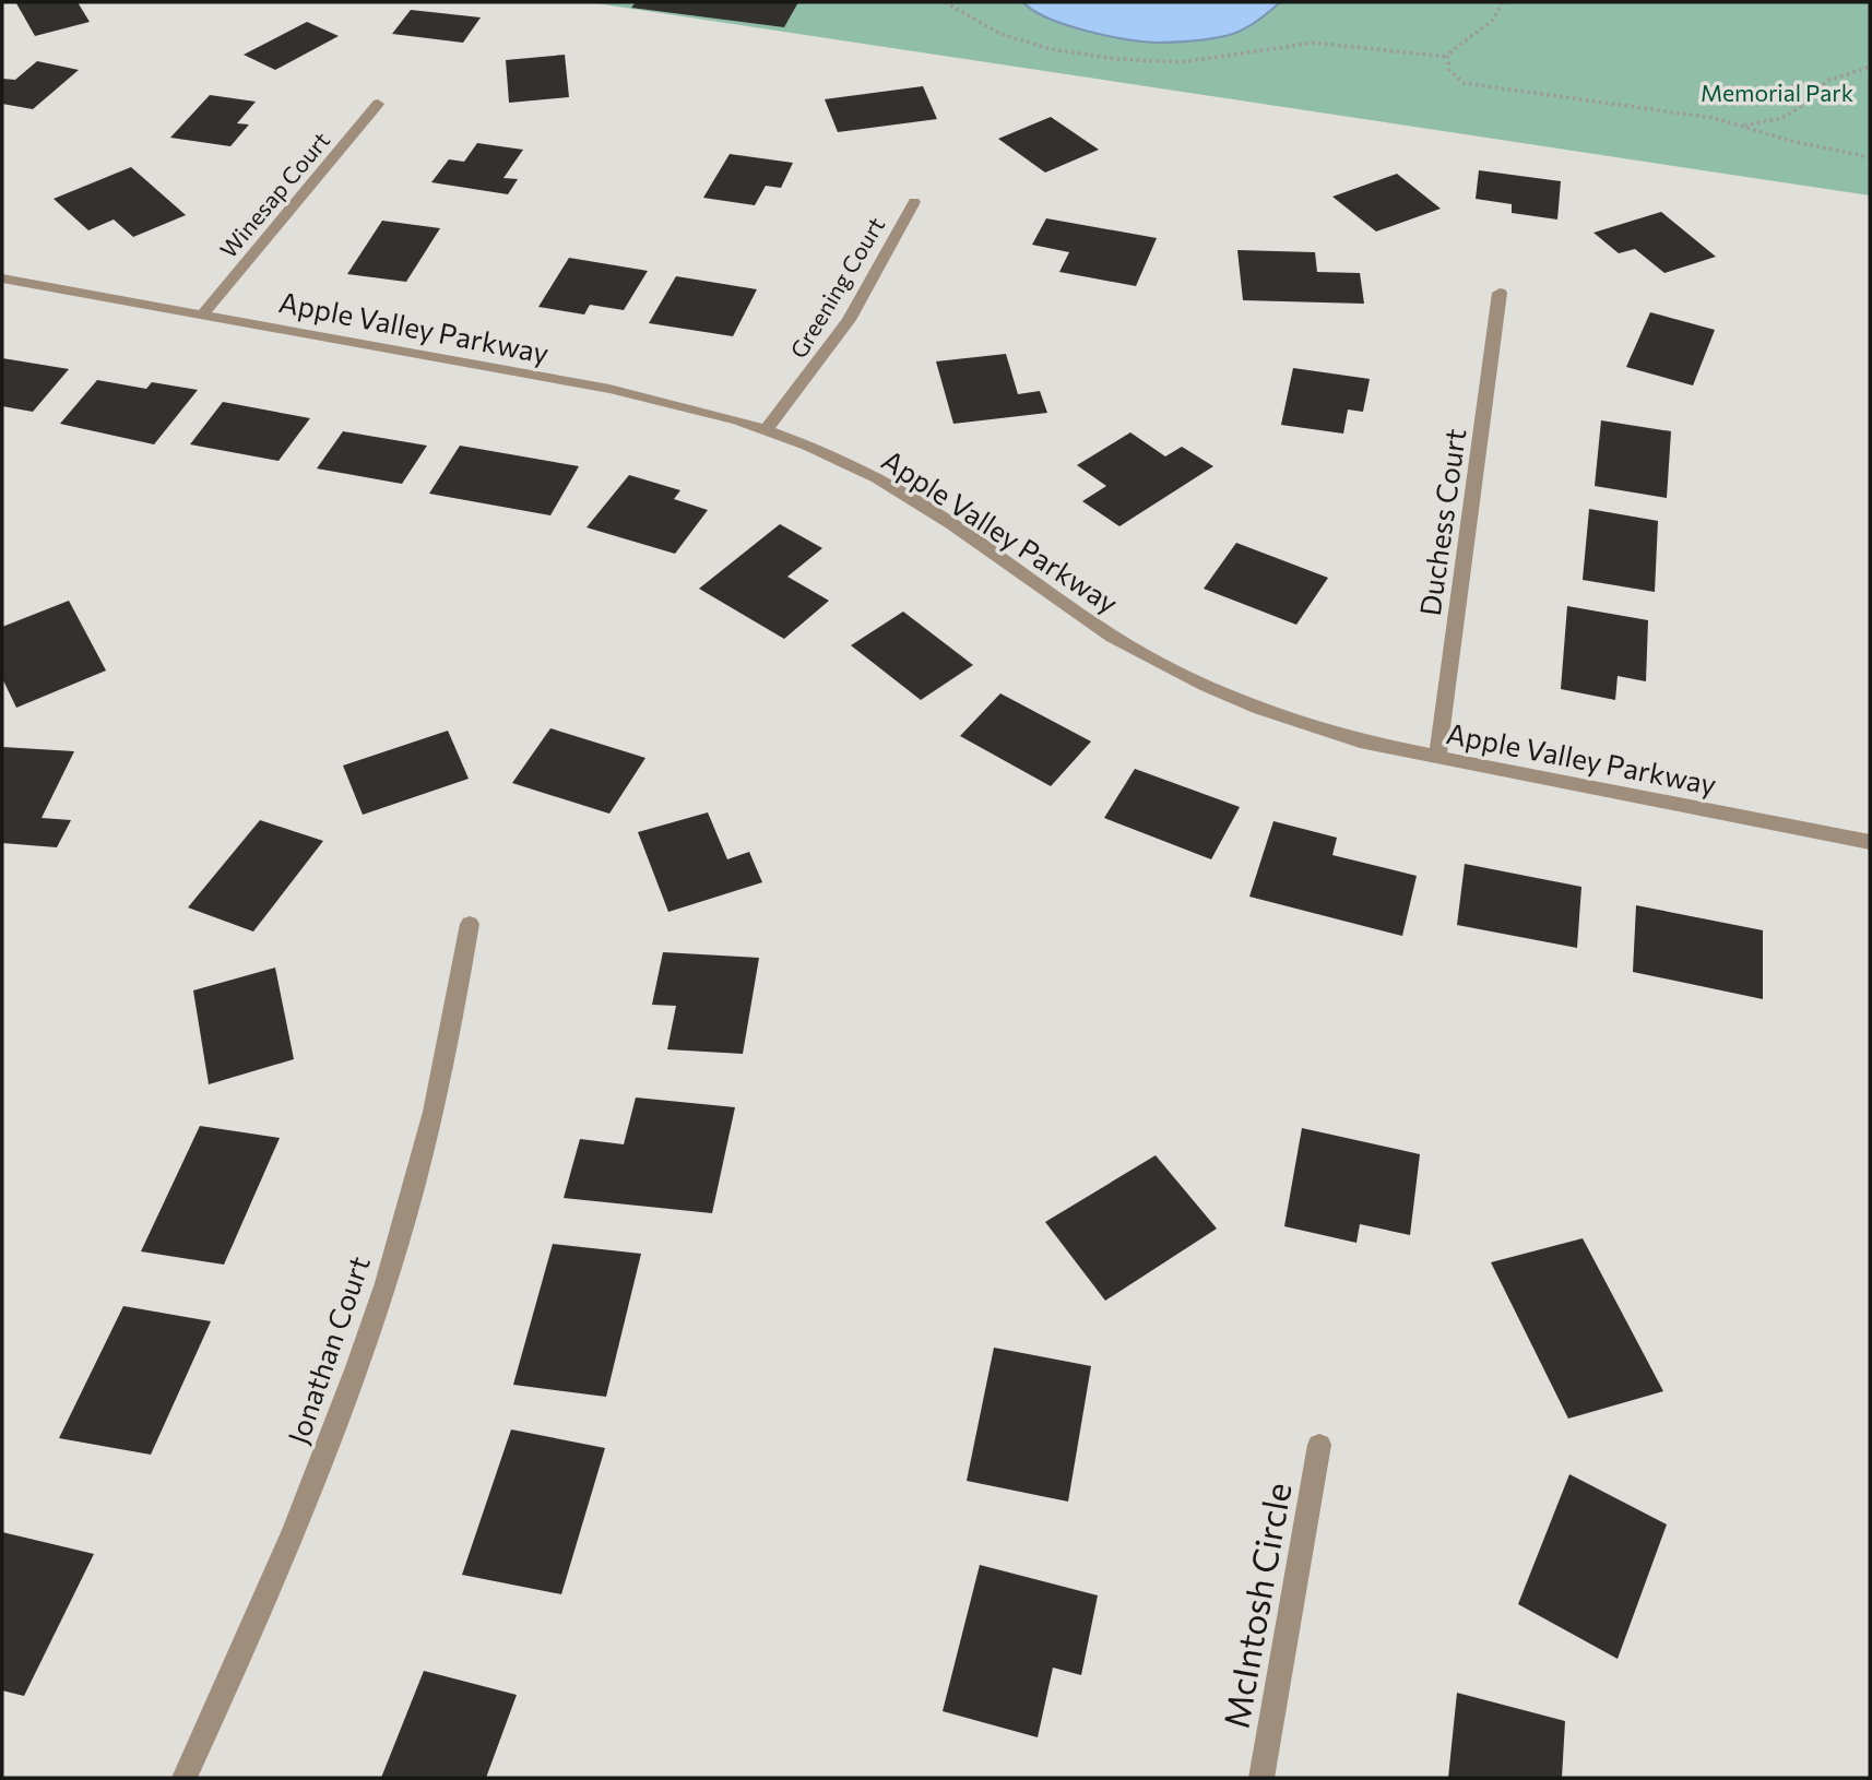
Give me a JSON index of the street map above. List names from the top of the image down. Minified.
{"streets":{"street":["Winesap Court","Greening Court","Apple Valley Parkway","Duchess Court","Jonathan Court","McIntosh Circle"]},"crossings":[["Winesap Court","Apple Valley Parkway"],["Greening Court","Apple Valley Parkway"],["Apple Valley Parkway","Duchess Court"]],"parks":["Memorial Park"]}
